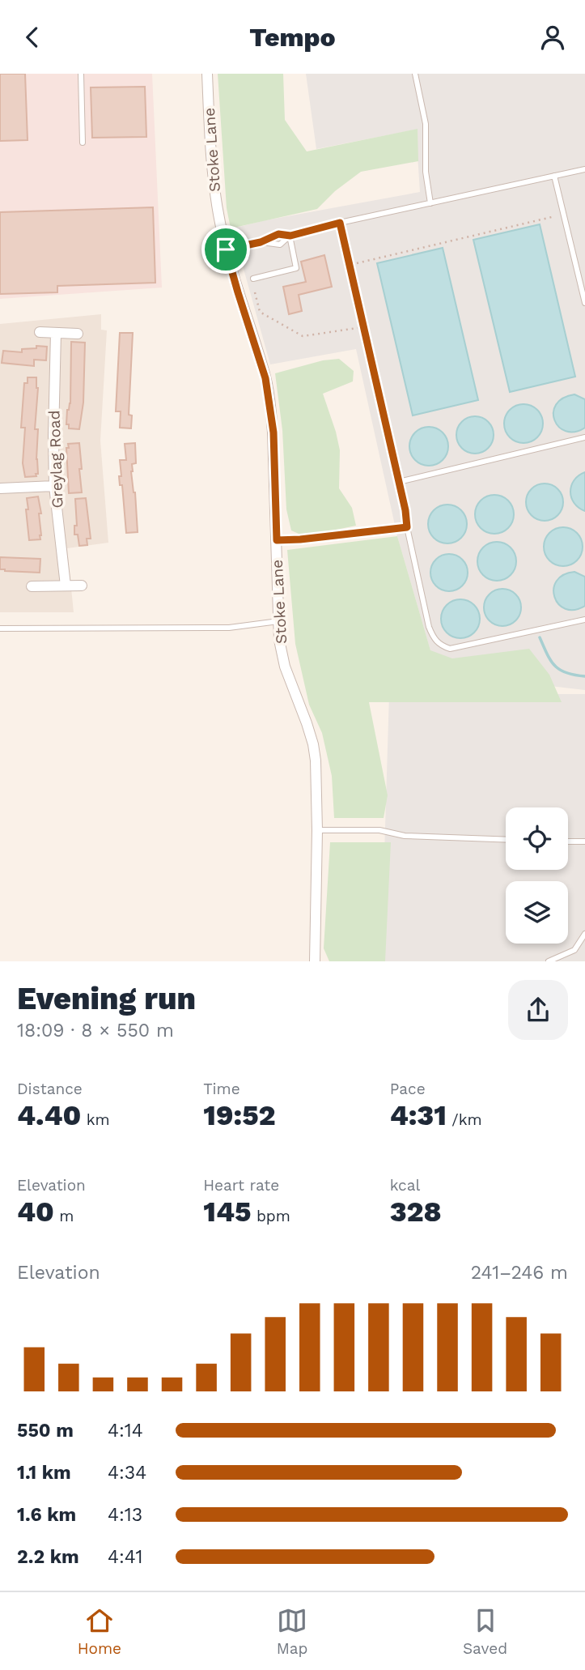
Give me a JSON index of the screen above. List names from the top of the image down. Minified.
{"streets":{"street":["Stoke Lane","Greylag Road"]},"page":{"header":"Tempo","heading":["Evening run","18:09 · 8 × 550 m"],"stats":[["Distance","4.40 km"],["Time","19:52"],["Pace","4:31 /km"],["Elevation","40 m"],["Heart rate","145 bpm"],["kcal","328"]],"chart":["Elevation","241–246 m"],"list":[{"name":"550 m","note":"4:14"},{"name":"1.1 km","note":"4:34"},{"name":"1.6 km","note":"4:13"},{"name":"2.2 km","note":"4:41"}],"tabs":["Home","Map","Saved"]}}
